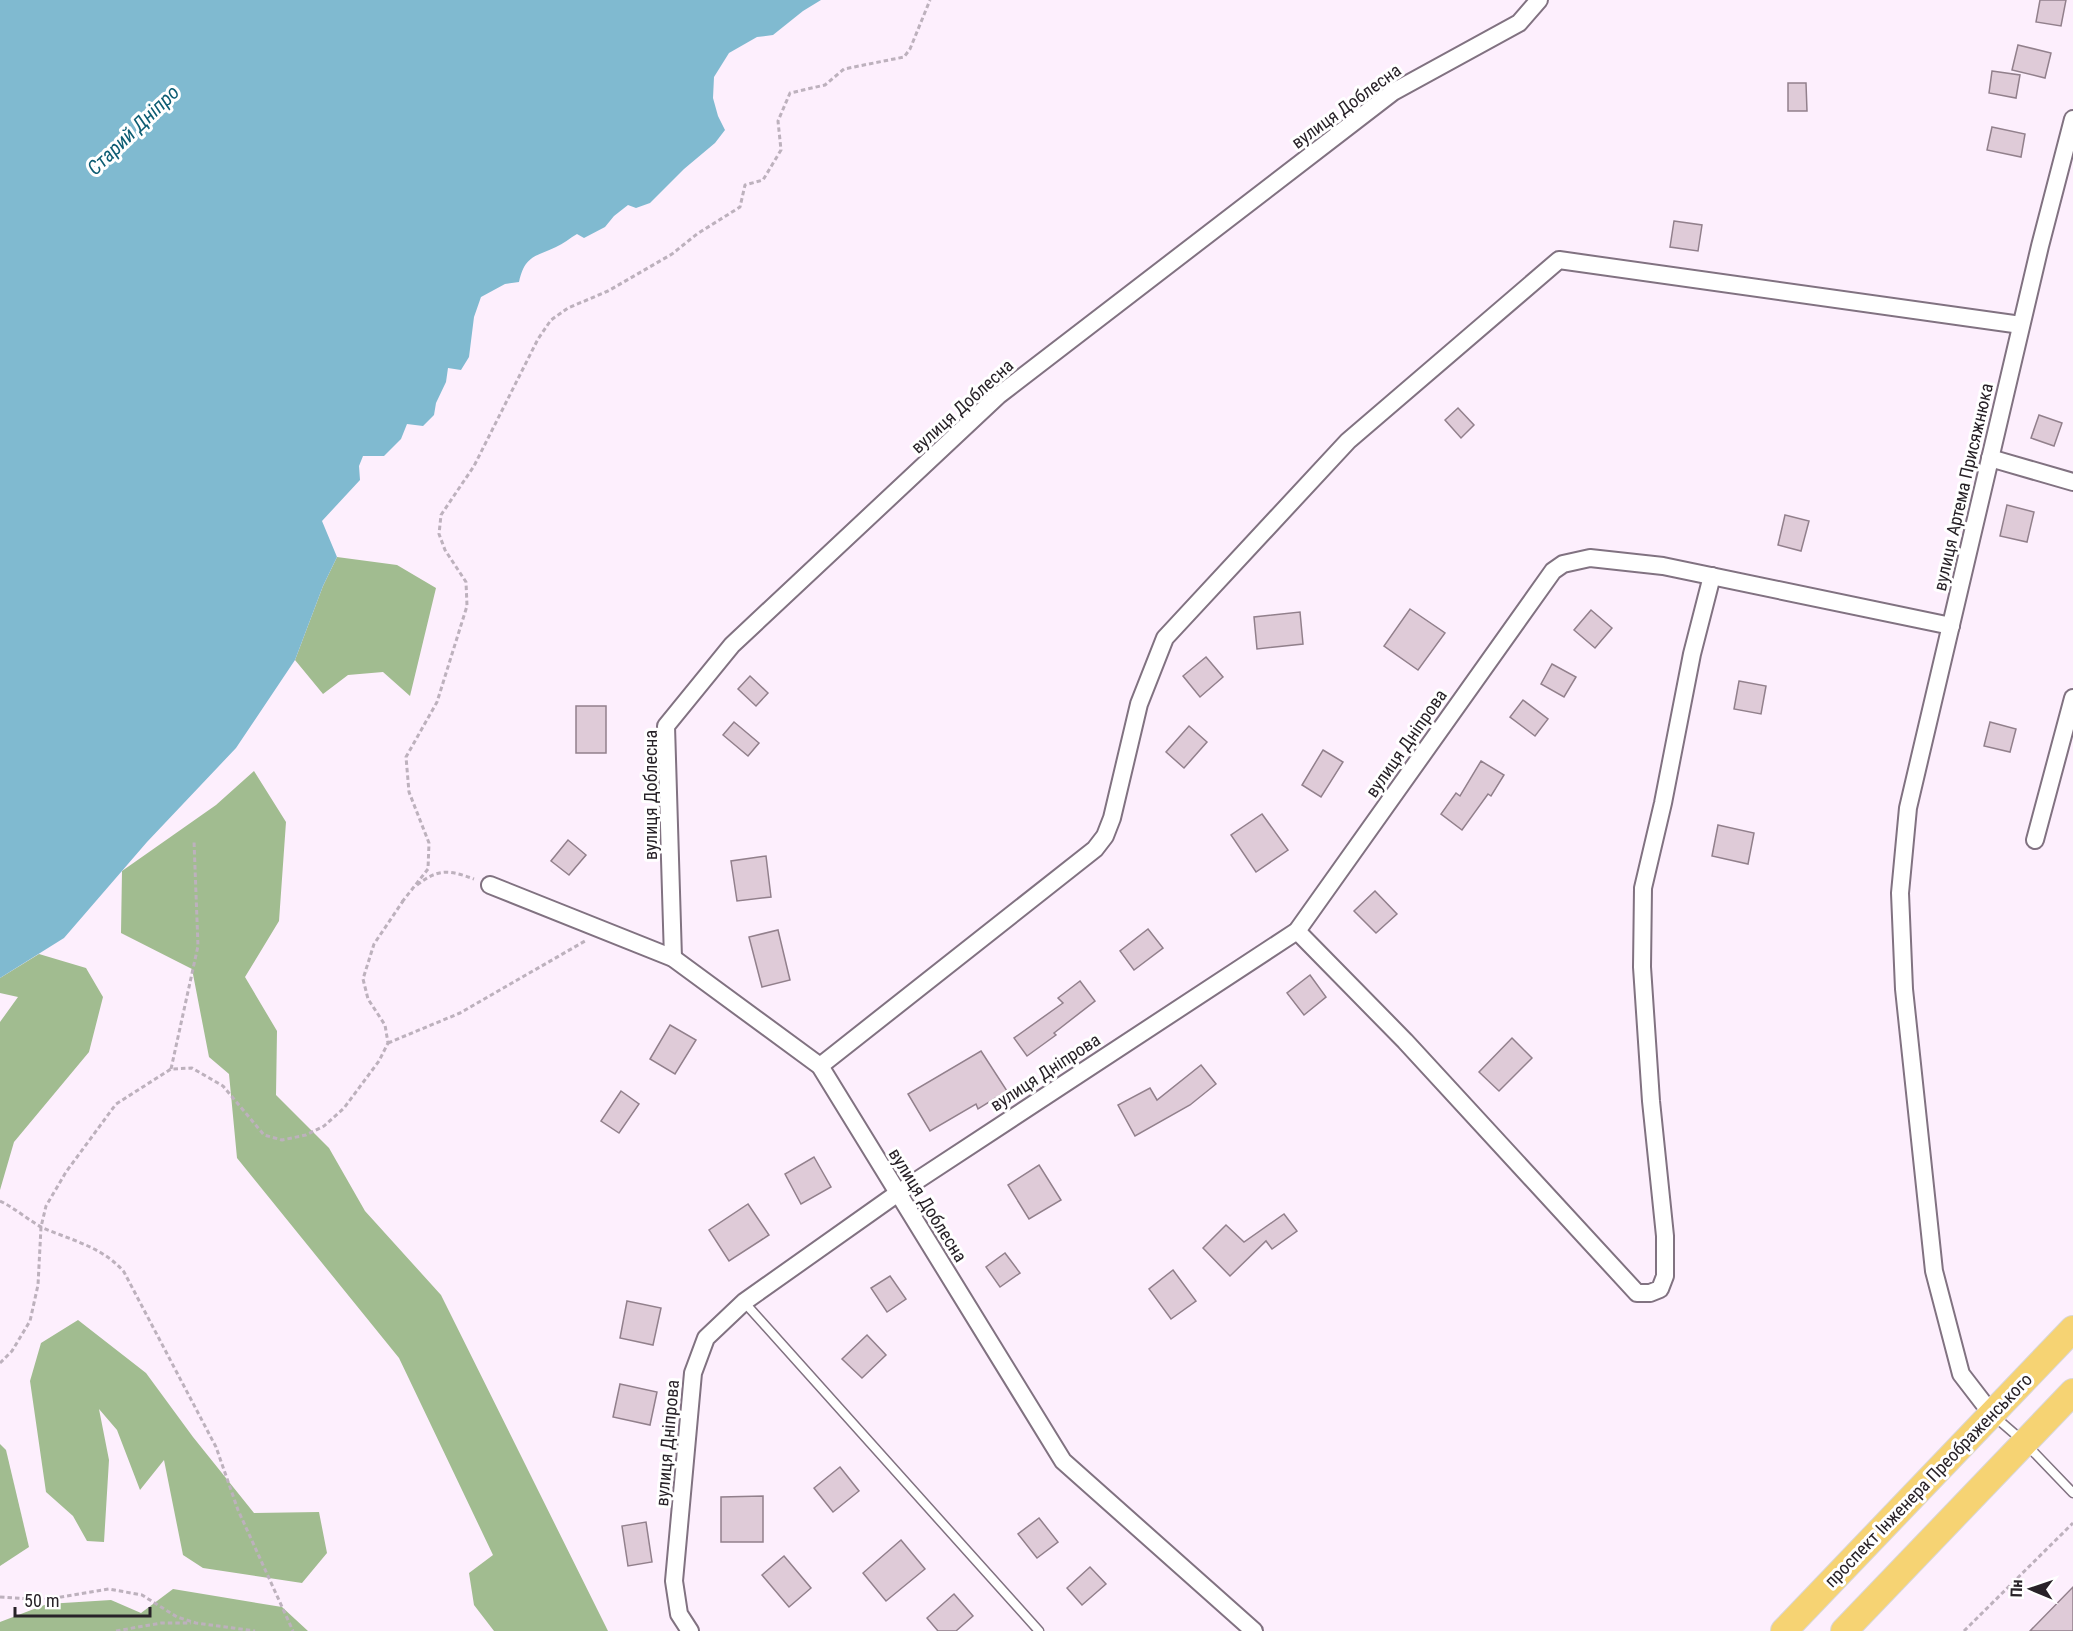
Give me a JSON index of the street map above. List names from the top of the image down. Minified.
{"streets":{"main road":["проспект Інженера Преображенського"],"street":["вулиця Доблесна","вулиця Артема Присяжнюка","вулиця Дніпрова"]},"crossings":[["вулиця Доблесна","вулиця Дніпрова"],["вулиця Артема Присяжнюка","проспект Інженера Преображенського"]],"water":["Старий Дніпро"],"scale_bar":"50 m","north":"left"}
